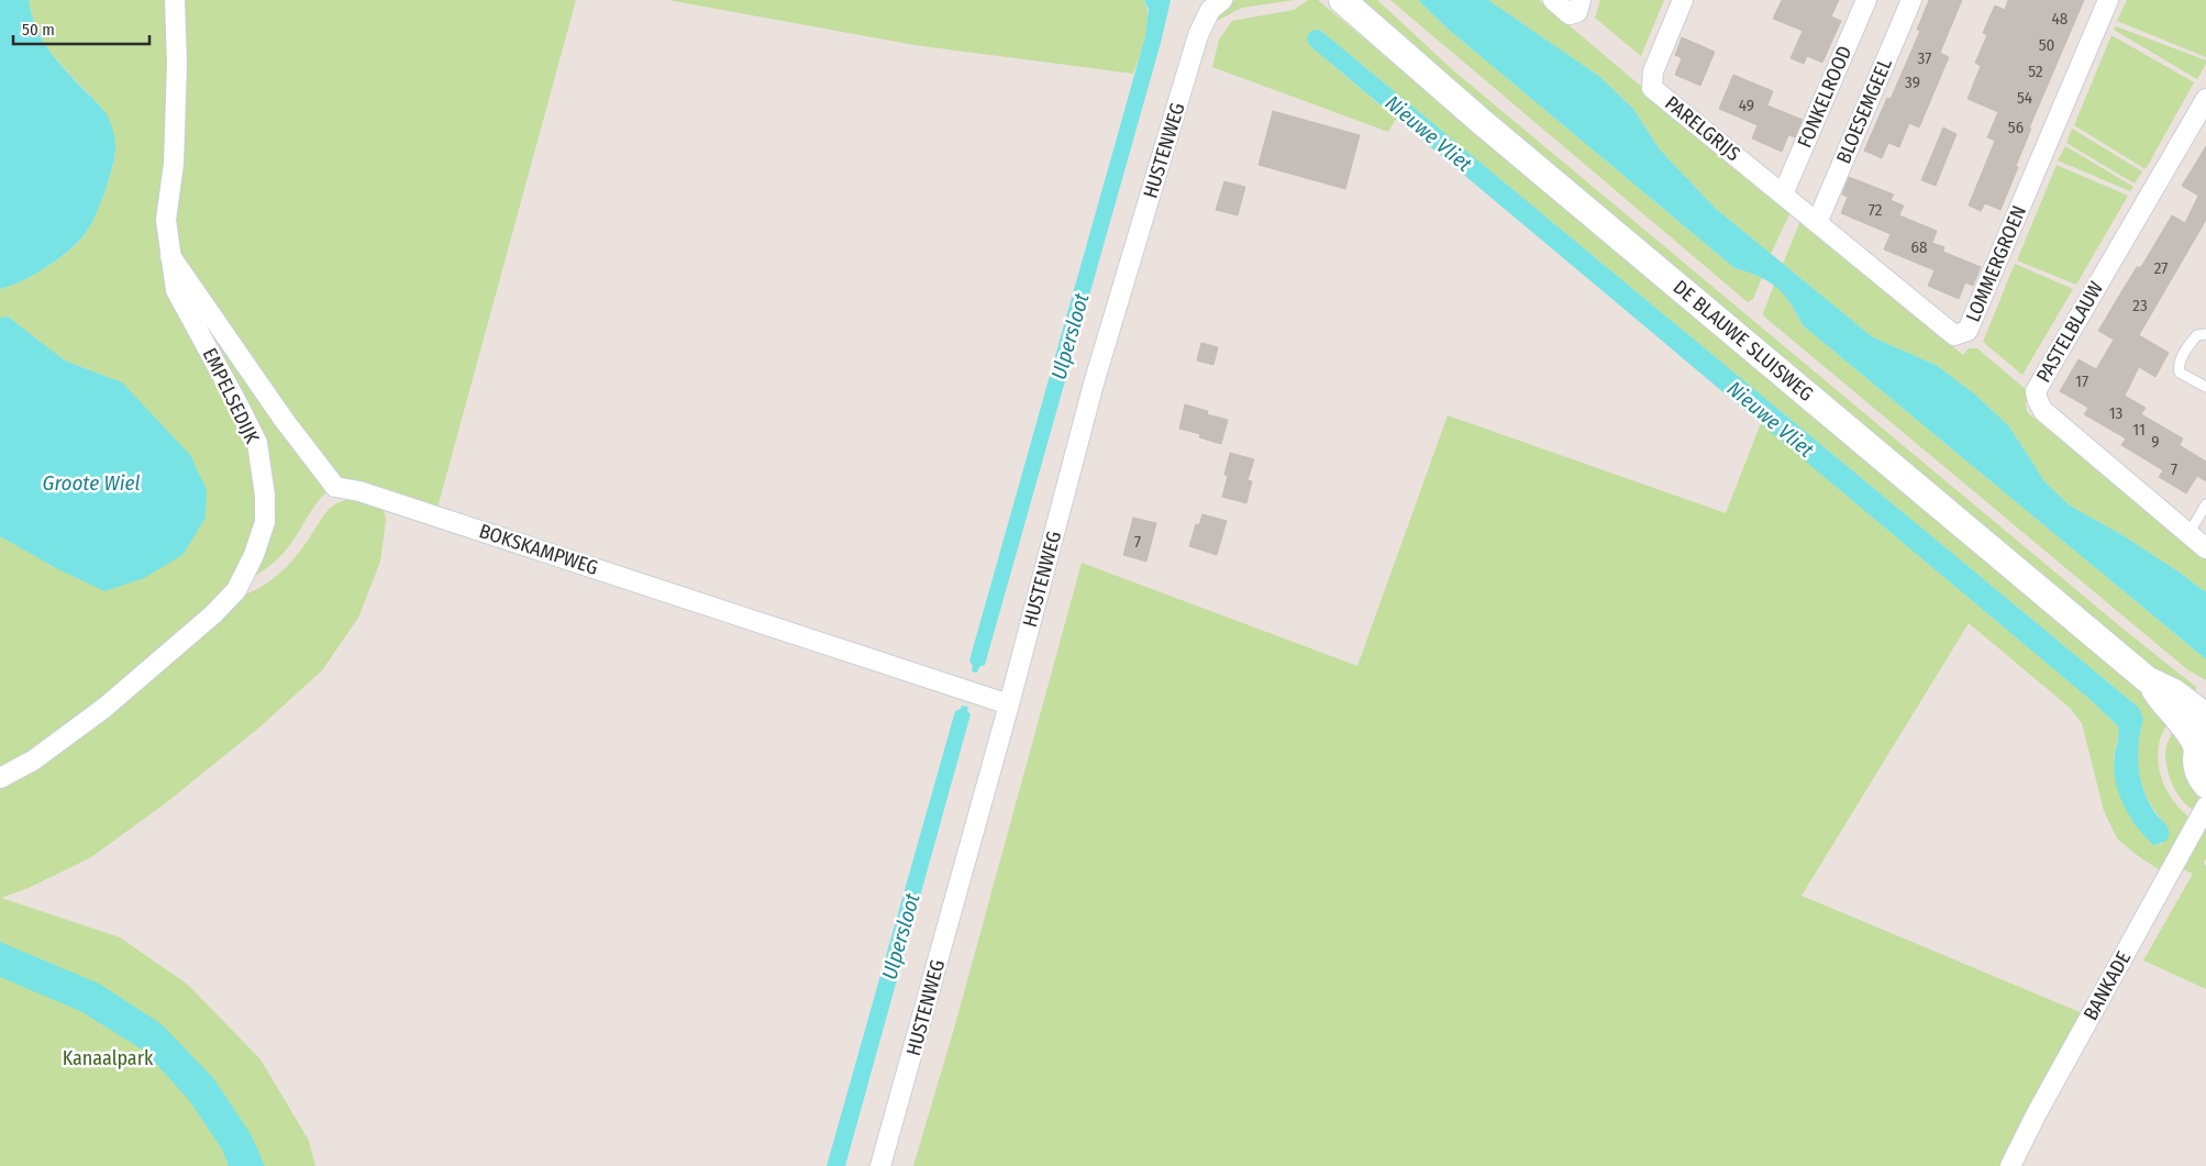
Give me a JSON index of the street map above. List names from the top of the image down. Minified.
{"streets":{"main road":["DE BLAUWE SLUISWEG"],"street":["FONKELROOD","BLOESEMGEEL","PARELGRIJS","HUSTENWEG","LOMMERGROEN","PASTELBLAUW","EMPELSEDIJK","BOKSKAMPWEG","BANKADE"]},"crossings":[["FONKELROOD","PARELGRIJS"],["BLOESEMGEEL","LOMMERGROEN"],["PARELGRIJS","LOMMERGROEN"],["HUSTENWEG","BOKSKAMPWEG"],["EMPELSEDIJK","BOKSKAMPWEG"]],"water":["Nieuwe Vliet","Ulpersloot","Groote Wiel"],"parks":["Kanaalpark"],"house_numbers":["48","50","37","52","39","54","49","56","72","68","27","23","17","13","11","9","7","7"],"scale_bar":"50 m"}
